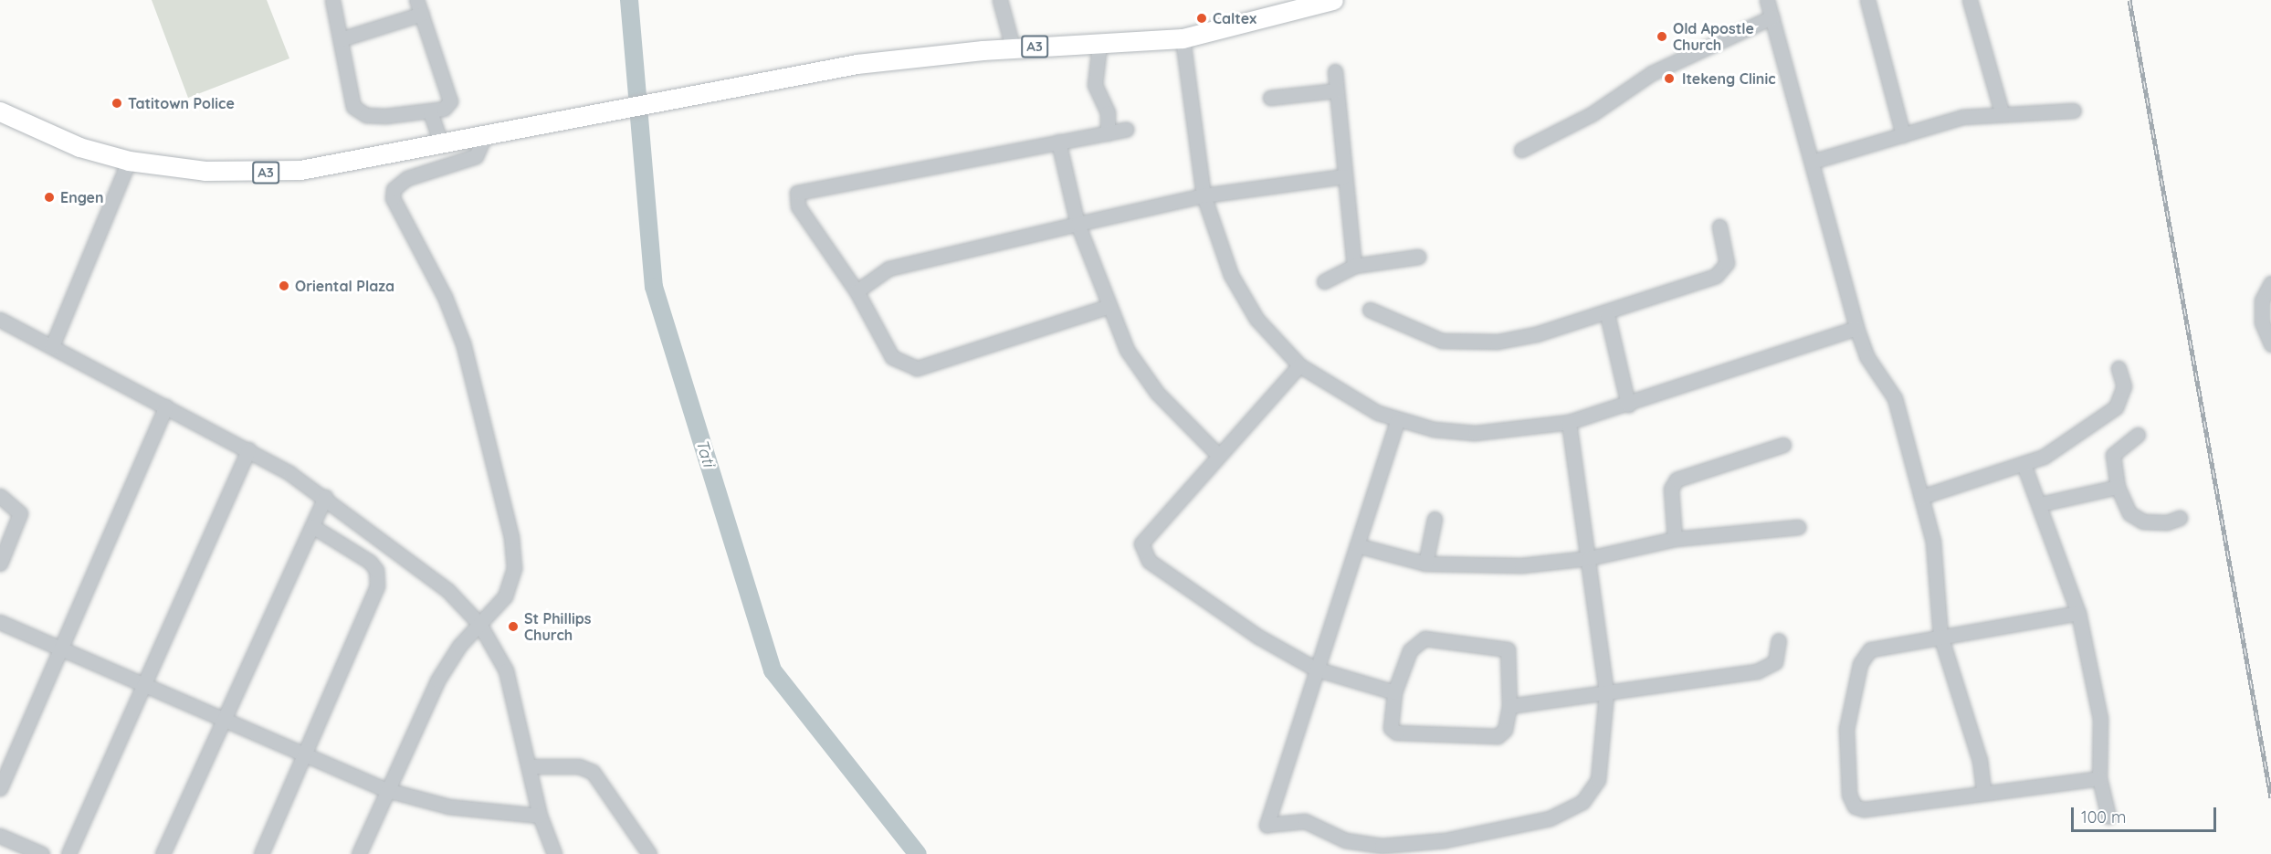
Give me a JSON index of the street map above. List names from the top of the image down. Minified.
{"streets":{"highway":["A3"]},"water":["Tati"],"places":["Caltex","Old Apostle Church","Itekeng Clinic","Tatitown Police","Engen","Oriental Plaza","St Phillips Church"],"scale_bar":"100 m"}
